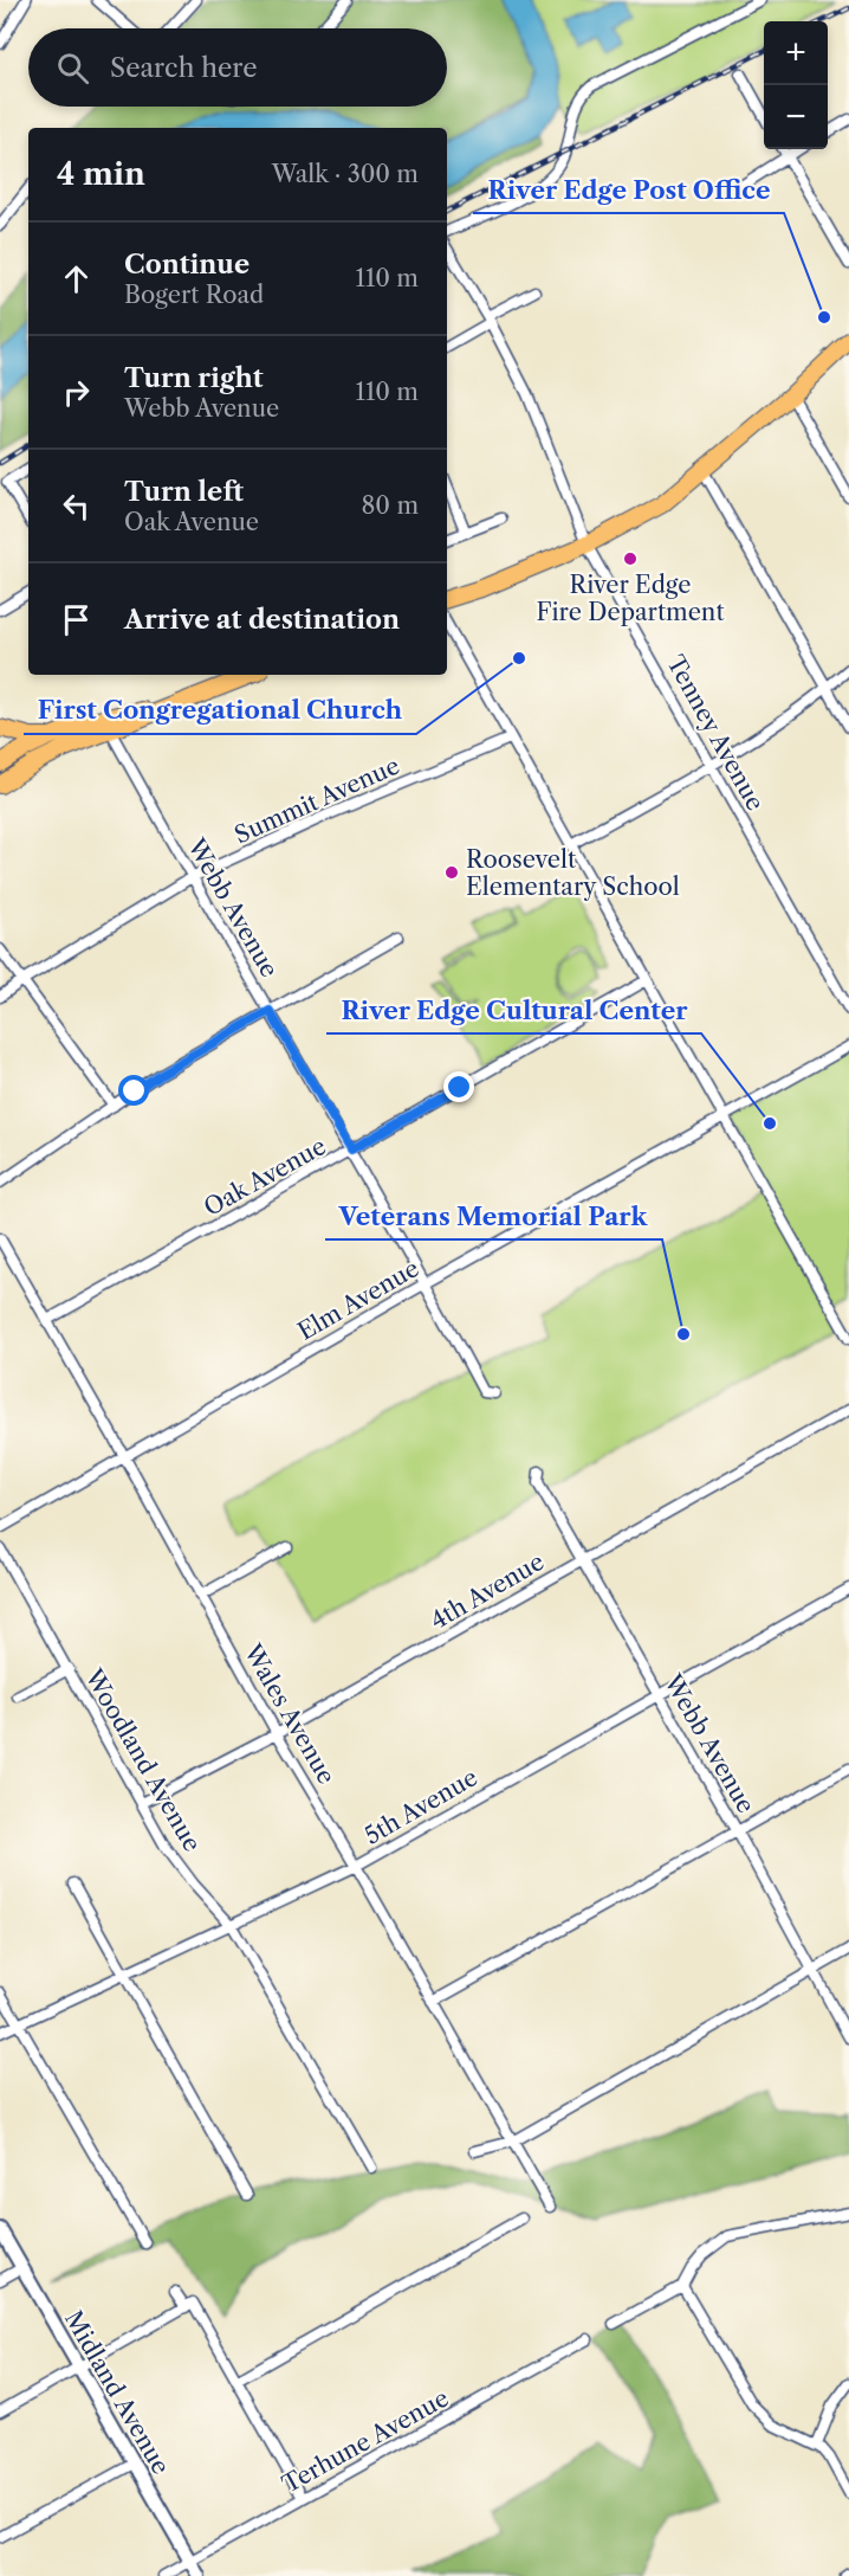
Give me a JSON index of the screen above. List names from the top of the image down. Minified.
{"streets":{"street":["Tenney Avenue","Summit Avenue","Webb Avenue","Oak Avenue","Elm Avenue","4th Avenue","Wales Avenue","Woodland Avenue","5th Avenue","Midland Avenue","Terhune Avenue"]},"crossings":[["Summit Avenue","Webb Avenue"],["Webb Avenue","Oak Avenue"],["Webb Avenue","Elm Avenue"],["Webb Avenue","4th Avenue"],["Webb Avenue","5th Avenue"],["Oak Avenue","Wales Avenue"],["Elm Avenue","Wales Avenue"],["4th Avenue","Wales Avenue"],["4th Avenue","Woodland Avenue"],["Wales Avenue","5th Avenue"],["Woodland Avenue","5th Avenue"],["Midland Avenue","Terhune Avenue"]],"places":["River Edge Post Office","River Edge Fire Department","First Congregational Church","Roosevelt Elementary School","River Edge Cultural Center","Veterans Memorial Park"],"page":{"map_buttons":["+","−"],"search":"Search here","heading":["4 min","Walk · 300 m"],"list":[["Continue","Bogert Road","110 m"],["Turn right","Webb Avenue","110 m"],["Turn left","Oak Avenue","80 m"],"Arrive at destination"]}}
